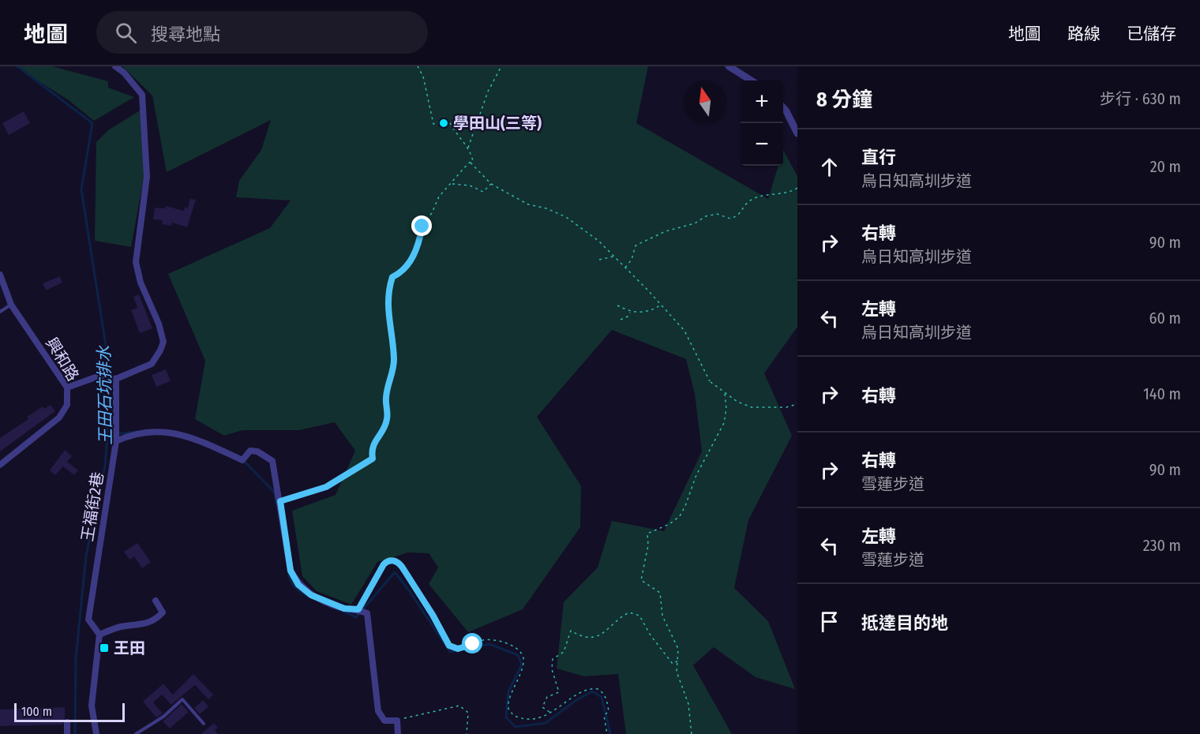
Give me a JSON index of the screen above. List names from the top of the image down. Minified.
{"streets":{"street":["興和路","王福街2巷"]},"water":["王田石坑排水"],"places":{"other":["學田山(三等)"],"transit":["王田"]},"scale_bar":"100 m","north":"top","page":{"header":"地圖","search":"搜尋地點","nav":["地圖","路線","已儲存"],"heading":["8 分鐘","步行 · 630 m"],"map_buttons":["+","−"],"list":[["直行","烏日知高圳步道","20 m"],["右轉","烏日知高圳步道","90 m"],["左轉","烏日知高圳步道","60 m"],["右轉","140 m"],["右轉","雪蓮步道","90 m"],["左轉","雪蓮步道","230 m"],"抵達目的地"],"scale":"100 m"}}
